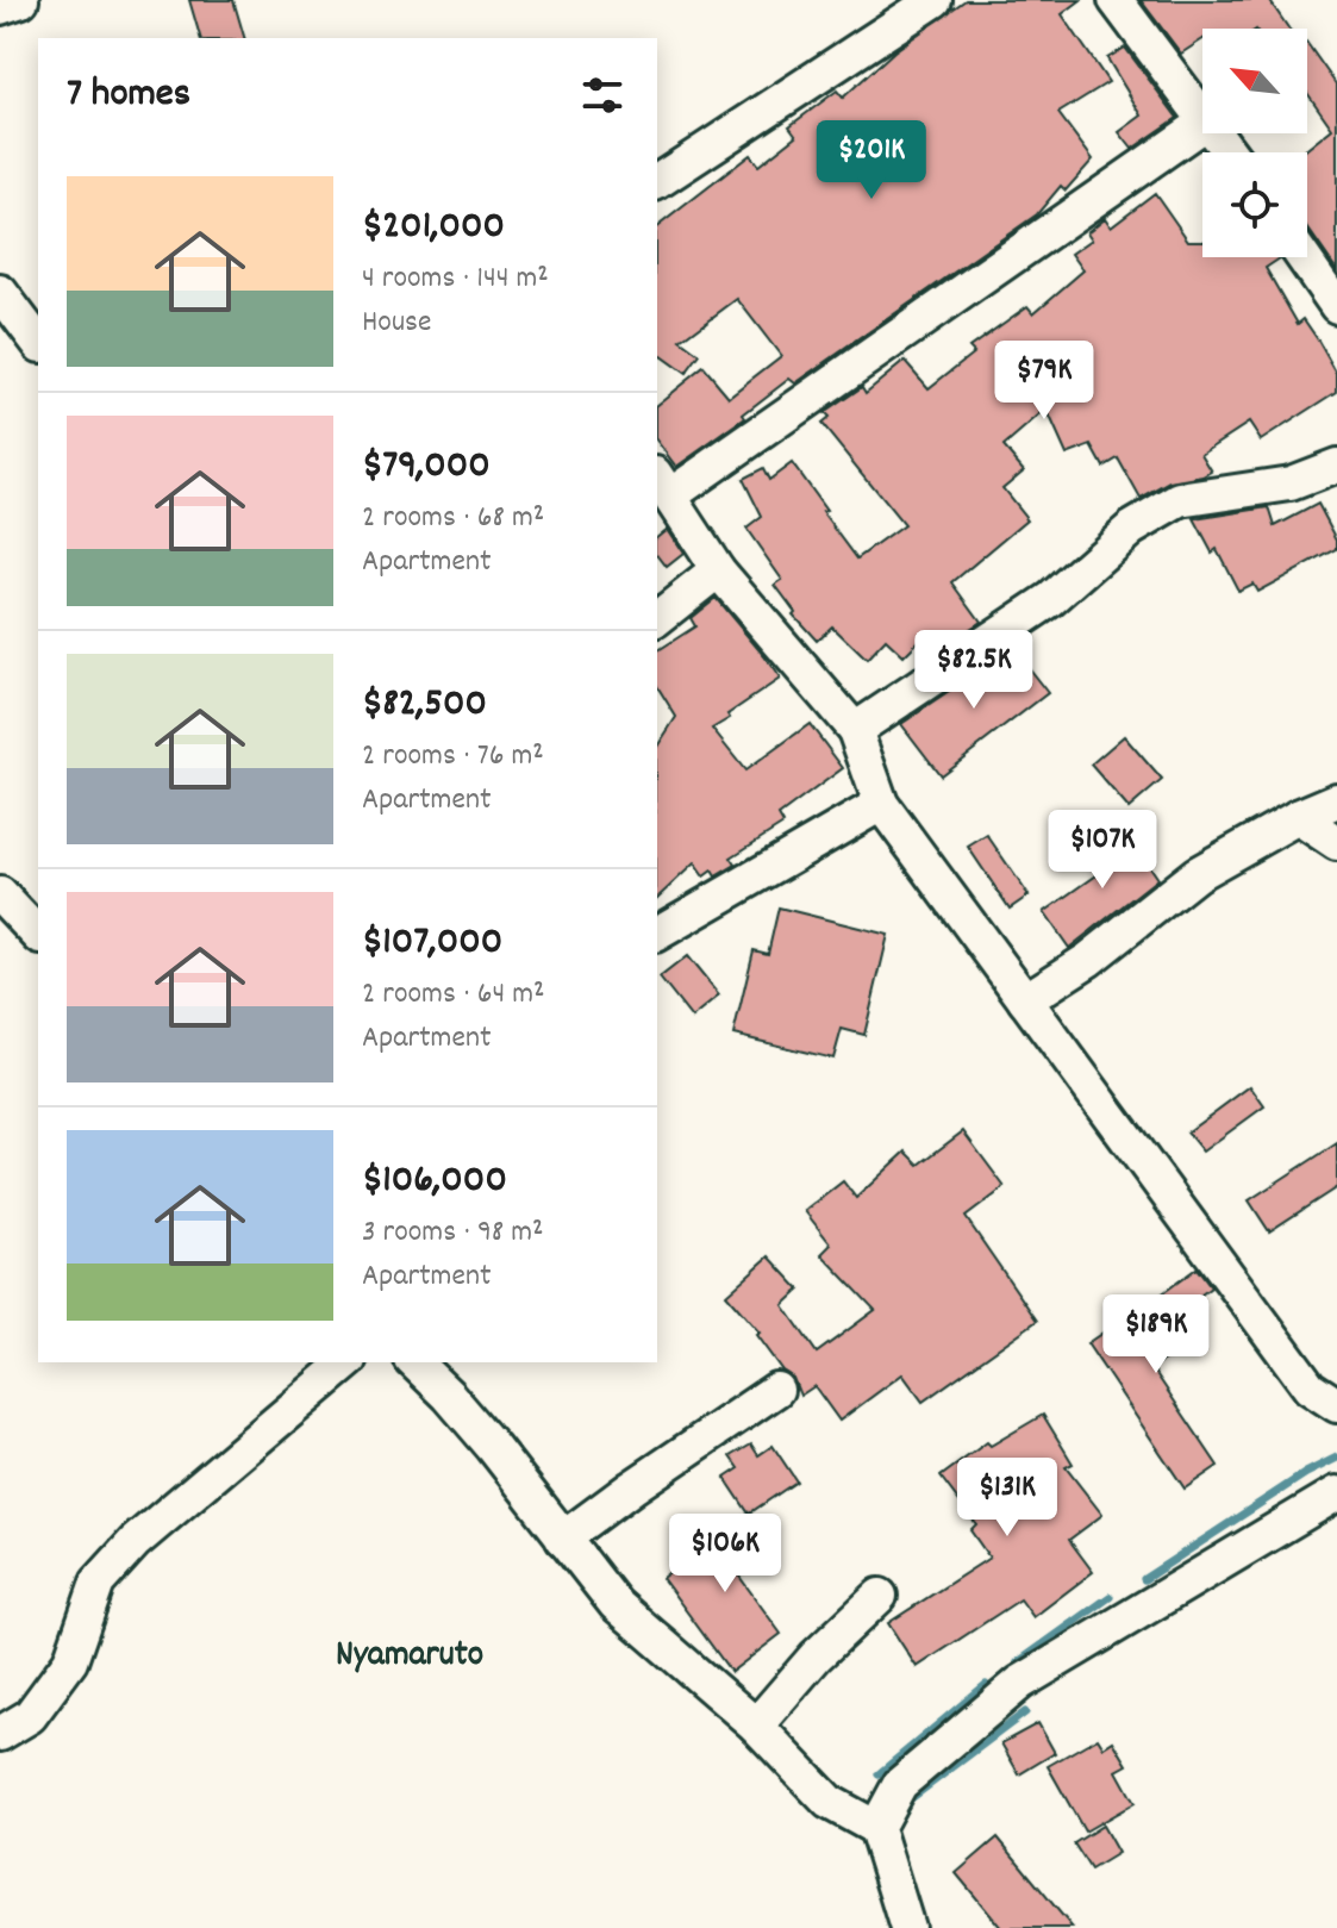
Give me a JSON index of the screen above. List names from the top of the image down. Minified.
{"districts":["Nyamaruto"],"north":"top left","page":{"heading":"7 homes","price":["$201K","$79K","$82.5K","$107K","$189K","$131K","$106K"],"list":[{"name":"$201,000","note":"4 rooms · 144 m² · House"},{"name":"$79,000","note":"2 rooms · 68 m² · Apartment"},{"name":"$82,500","note":"2 rooms · 76 m² · Apartment"},{"name":"$107,000","note":"2 rooms · 64 m² · Apartment"},{"name":"$106,000","note":"3 rooms · 98 m² · Apartment"}]}}
